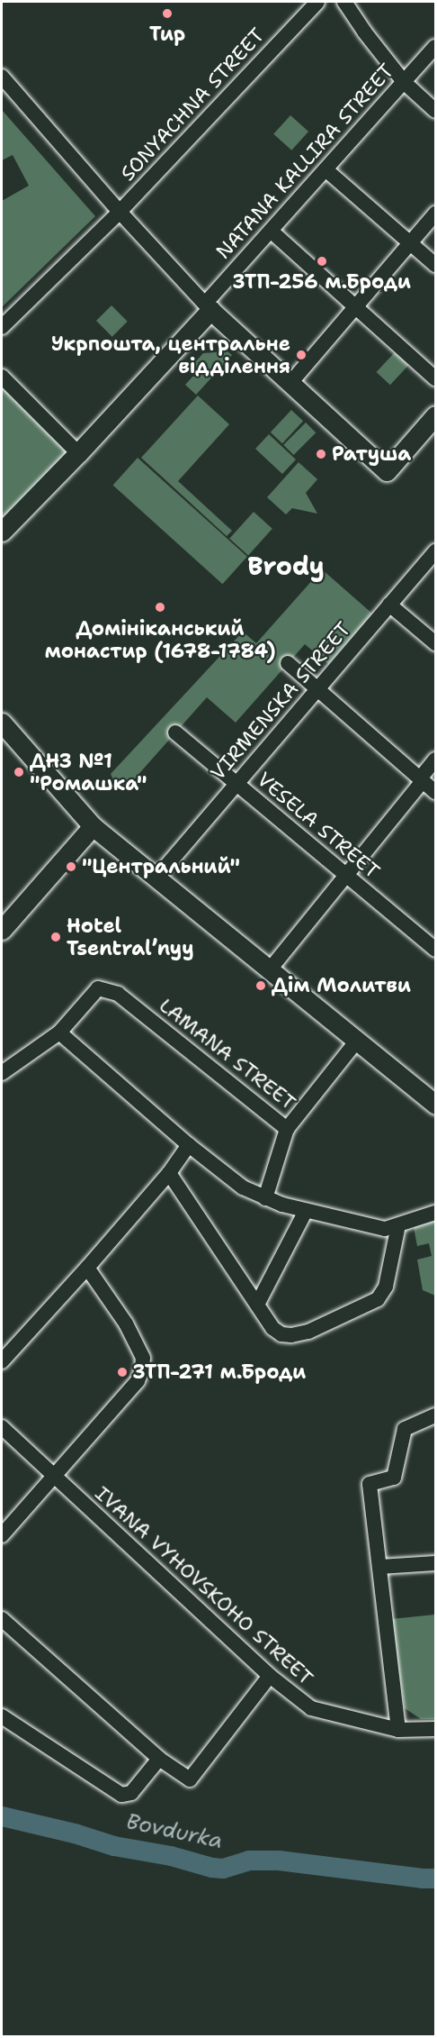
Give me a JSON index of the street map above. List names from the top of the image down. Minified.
{"streets":{"street":["SONYACHNA STREET","NATANA KALLIRA STREET","VIRMENSKA STREET","VESELA STREET","LAMANA STREET","IVANA VYHOVSKOHO STREET"]},"crossings":[["VIRMENSKA STREET","VESELA STREET"]],"districts":["Brody"],"water":["Bovdurka"],"places":["Тир","ЗТП-256 м.Броди","Укрпошта, центральне відділення","Ратуша","Домініканський монастир (1678-1784)","ДНЗ №1 \"Ромашка\"","\"Центральний\"","Hotel Tsentralʹnyy","Дім Молитви","ЗТП-271 м.Броди"]}
